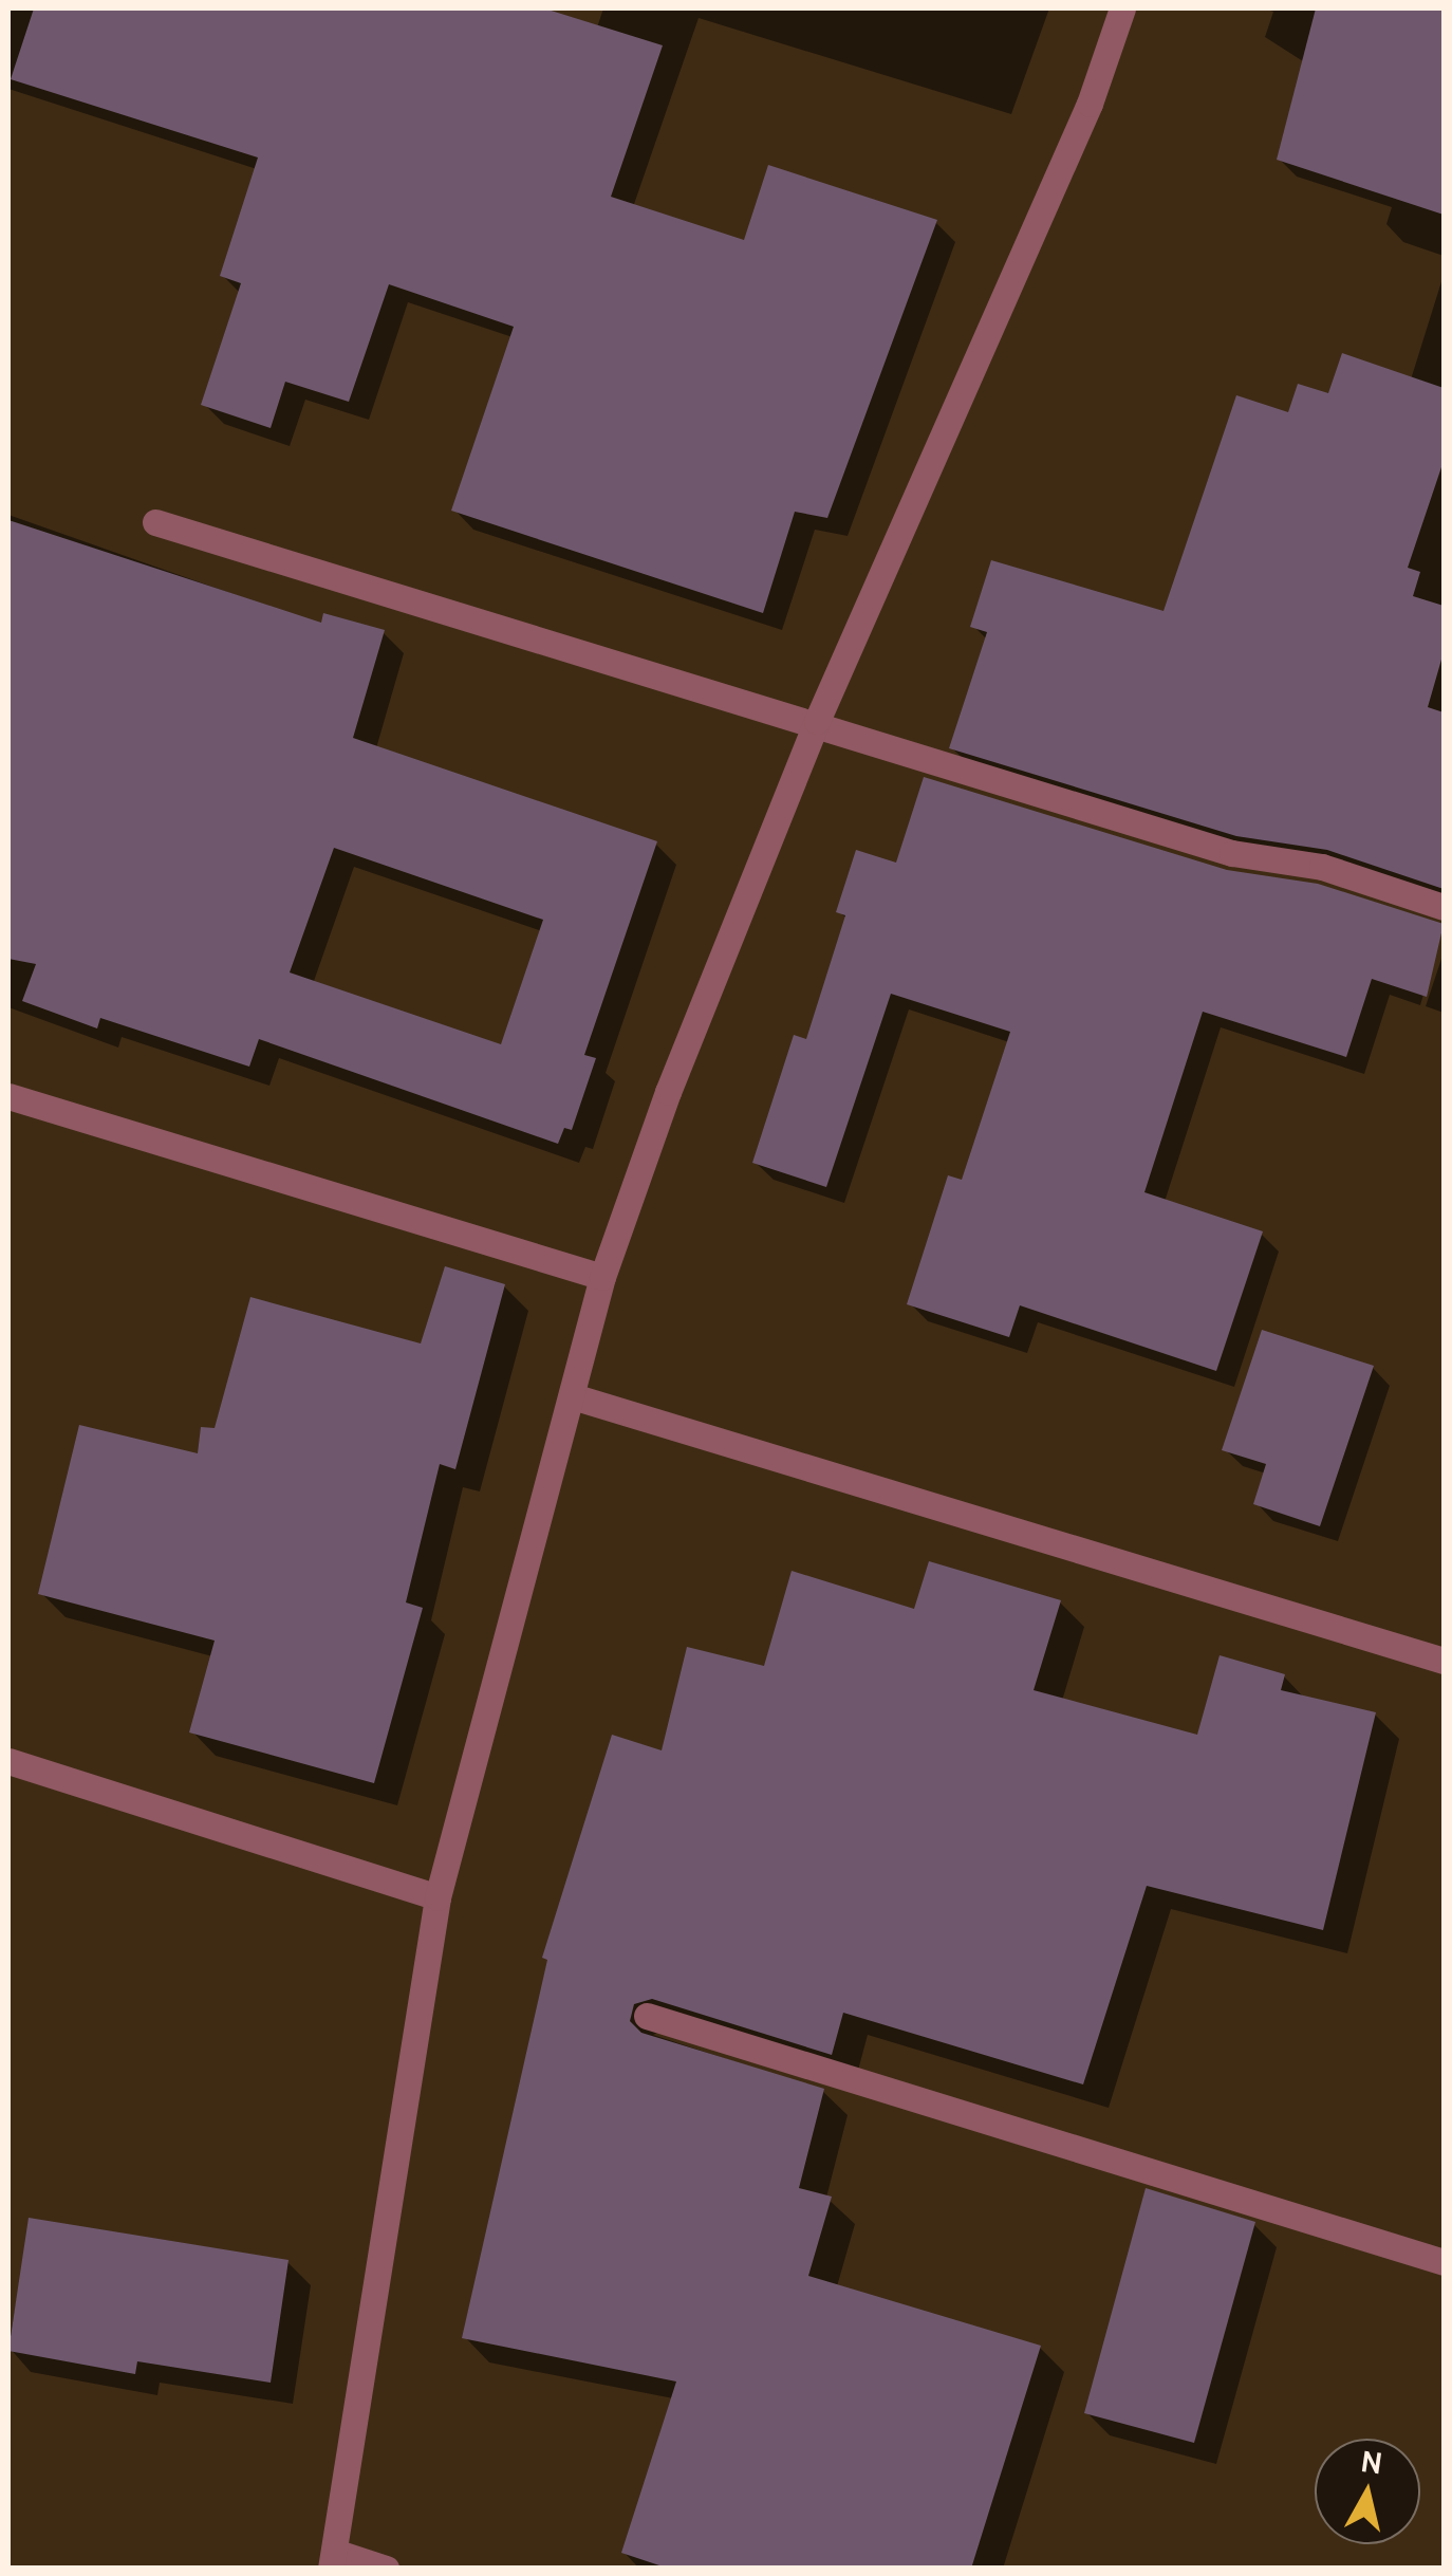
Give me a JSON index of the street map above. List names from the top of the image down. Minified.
{"north":"top"}
